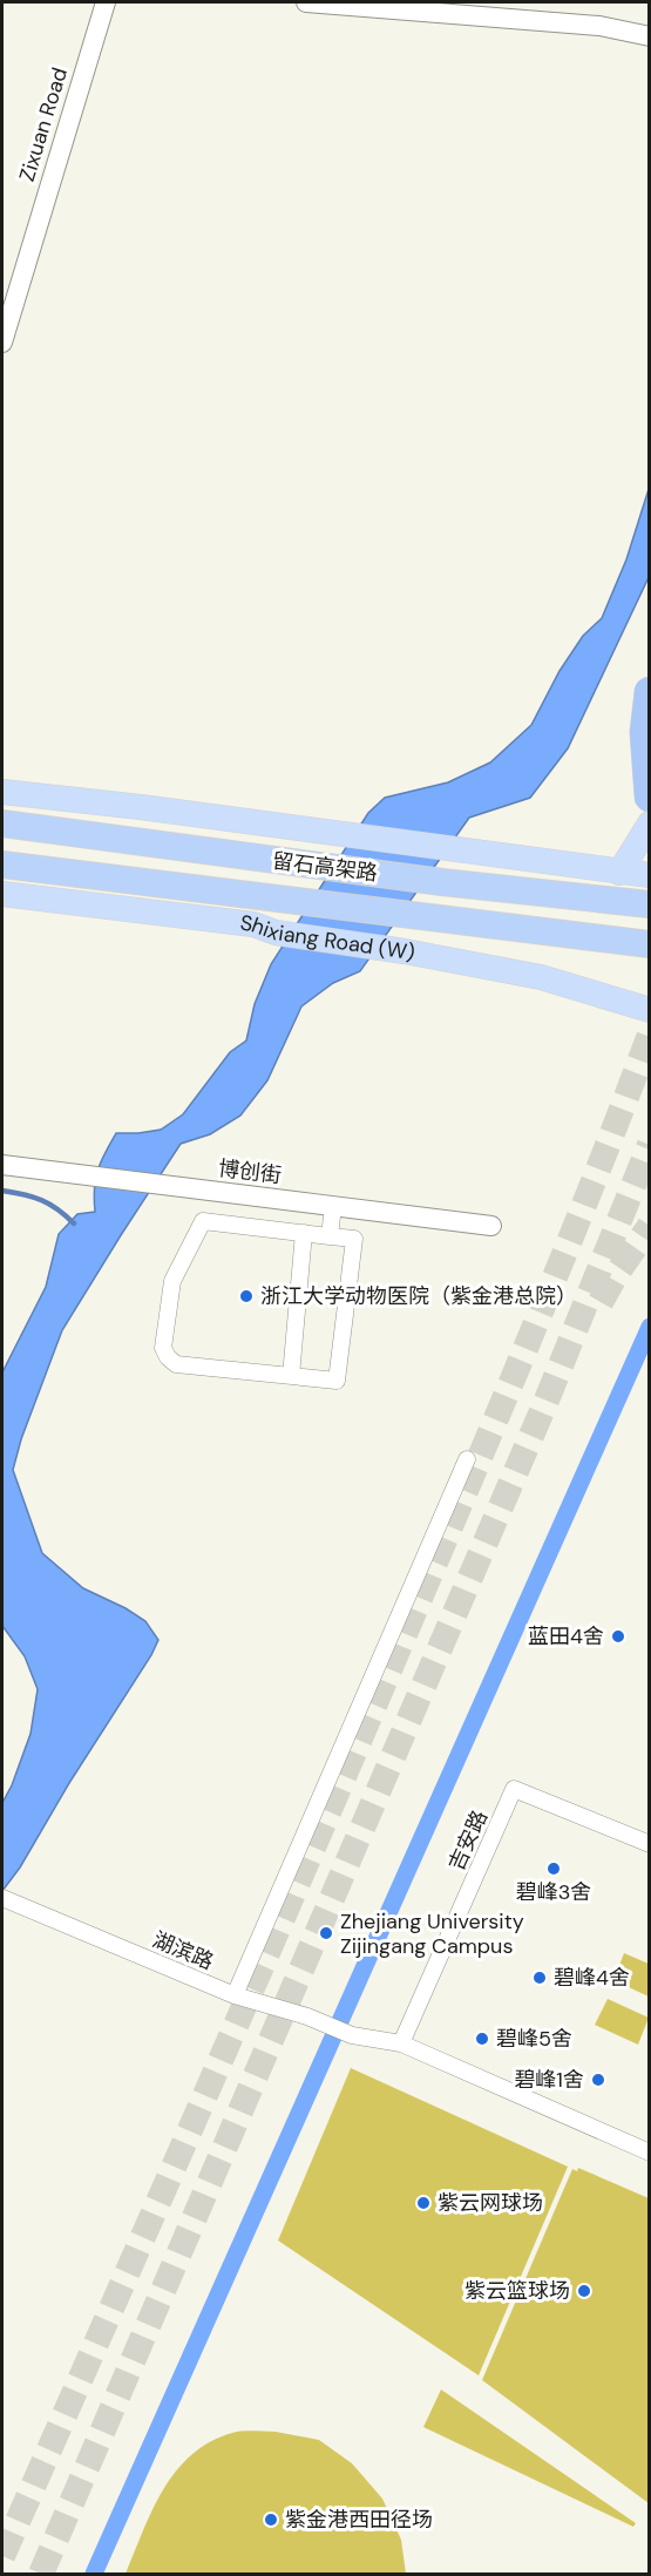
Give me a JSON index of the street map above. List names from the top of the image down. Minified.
{"streets":{"highway":["留石高架路"],"main road":["Shixiang Road (W)"],"street":["Zixuan Road","博创街","吉安路","湖滨路"]},"crossings":[["吉安路","湖滨路"]],"places":["浙江大学动物医院（紫金港总院）","蓝田4舍","碧峰3舍","Zhejiang University Zijingang Campus","碧峰4舍","碧峰5舍","碧峰1舍","紫云网球场","紫云篮球场","紫金港西田径场"]}
